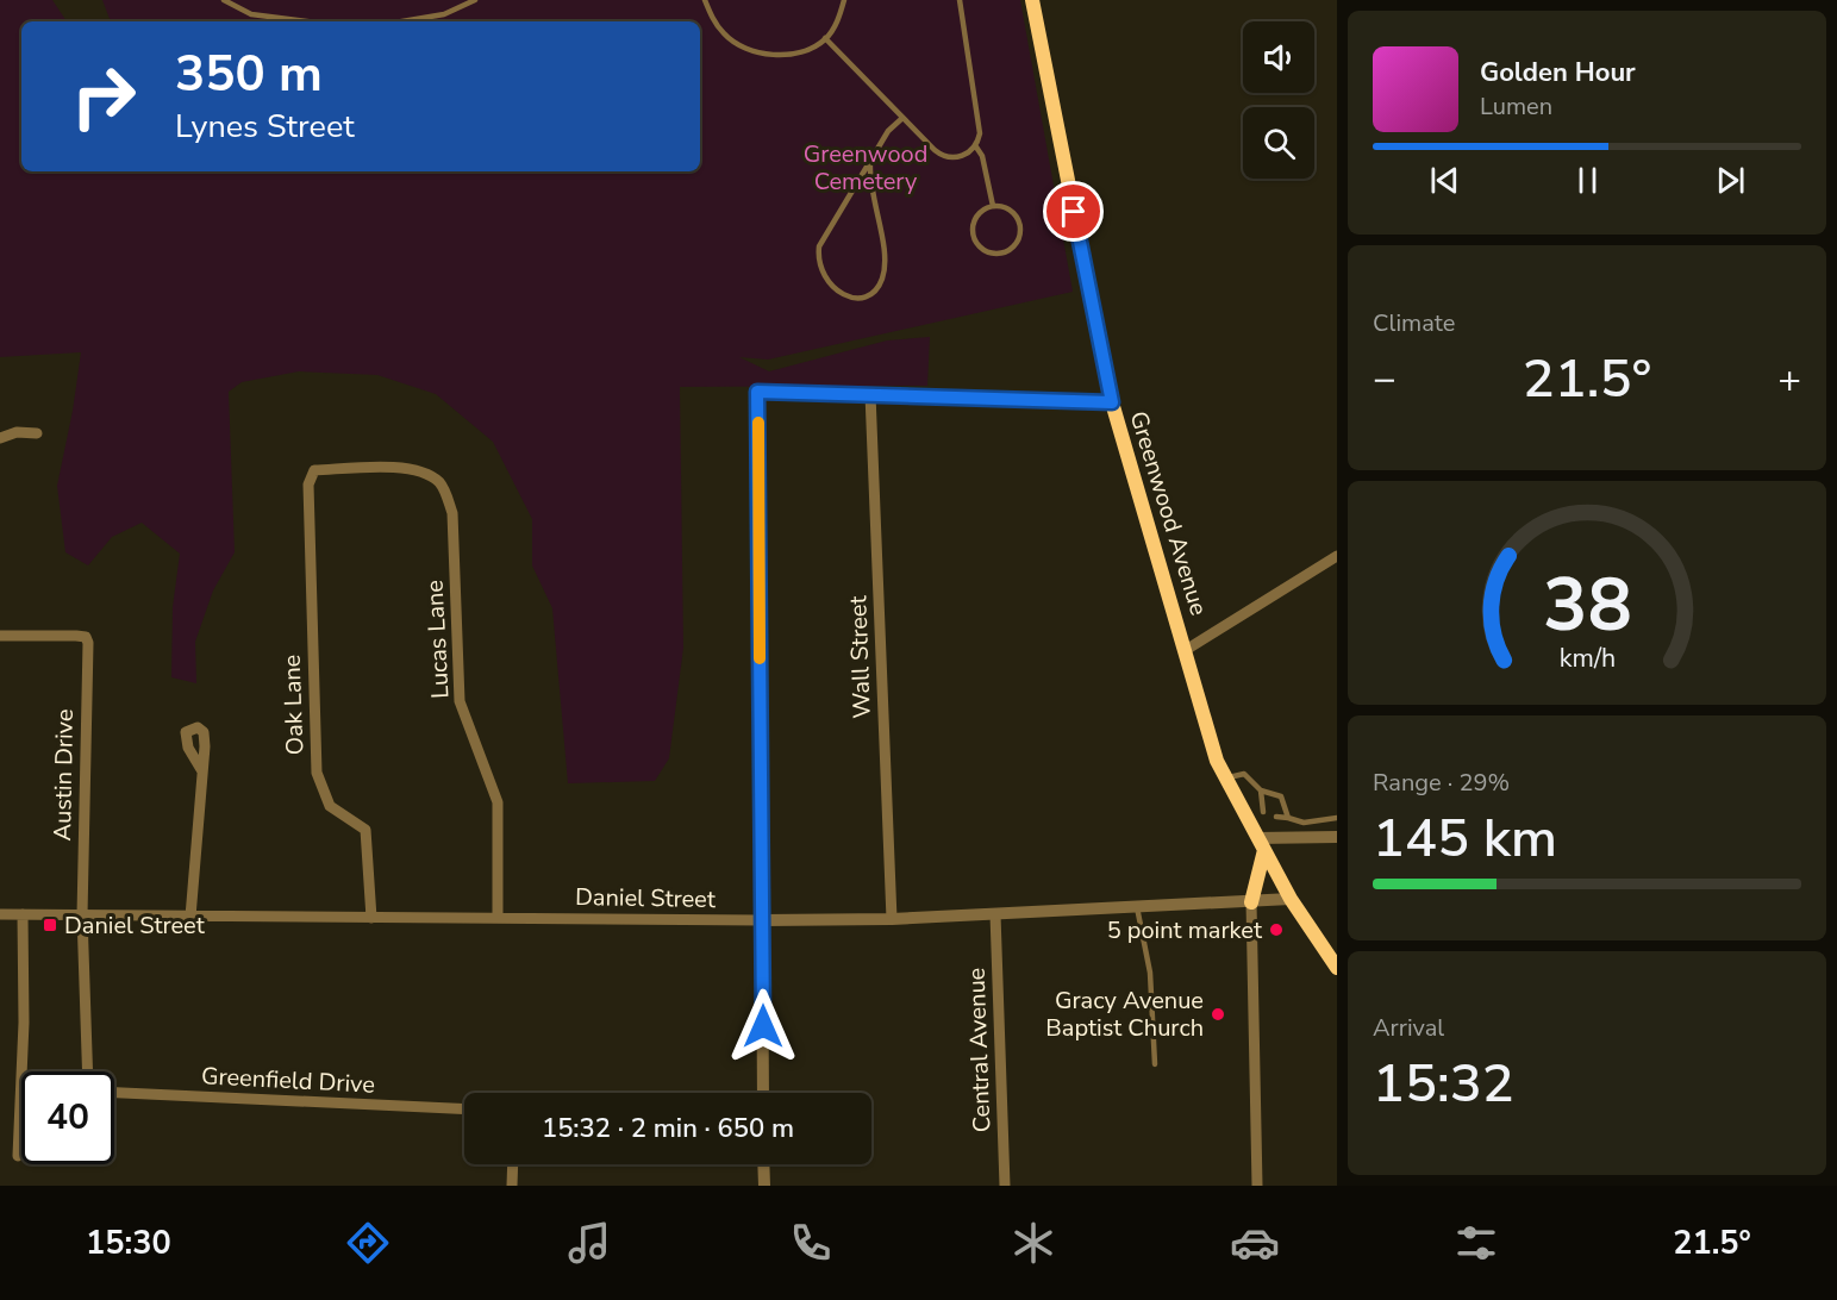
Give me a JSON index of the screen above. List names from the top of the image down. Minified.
{"streets":{"main road":["Greenwood Avenue"],"street":["Lucas Lane","Wall Street","Oak Lane","Austin Drive","Daniel Street","Central Avenue","Greenfield Drive"]},"crossings":[["Greenwood Avenue","Daniel Street"],["Lucas Lane","Oak Lane"],["Lucas Lane","Daniel Street"],["Wall Street","Daniel Street"],["Oak Lane","Daniel Street"],["Austin Drive","Daniel Street"],["Daniel Street","Central Avenue"]],"parks":["Greenwood Cemetery"],"places":{"transit":["Daniel Street"],"other":["5 point market","Gracy Avenue Baptist Church"]},"page":{"turn":["350 m","Lynes Street"],"song":["Golden Hour","Lumen"],"tile":["Climate",["Range · 29%","145 km"],["Arrival","15:32"]],"heat":["−","21.5°","+"],"limit":"40","trip":"15:32 · 2 min · 650 m","tabs":["15:30","21.5°"],"gauge":["38","km/h"]}}
